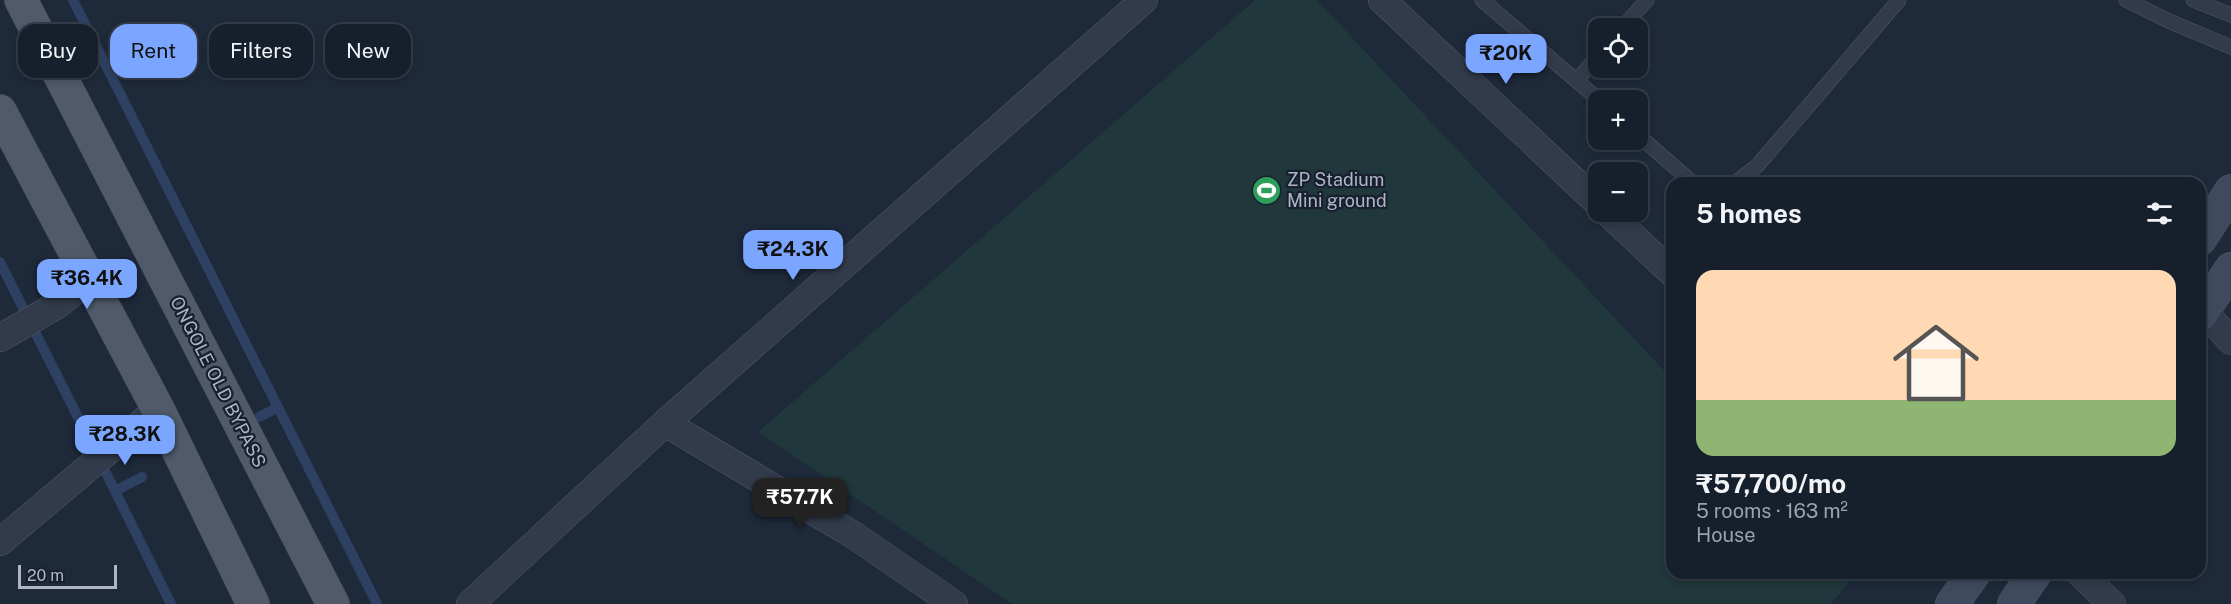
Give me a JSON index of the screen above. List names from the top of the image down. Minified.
{"streets":{"main road":["ONGOLE OLD BYPASS"]},"places":{"sports":["ZP Stadium Mini ground"]},"scale_bar":"20 m","page":{"map_buttons":["+","−"],"chip":["Buy","Rent","Filters","New"],"price":["₹20K","₹24.3K","₹36.4K","₹28.3K","₹57.7K"],"heading":"5 homes","list":[{"name":"₹57,700/mo","note":"5 rooms · 163 m² · House"}],"scale":"20 m"}}
